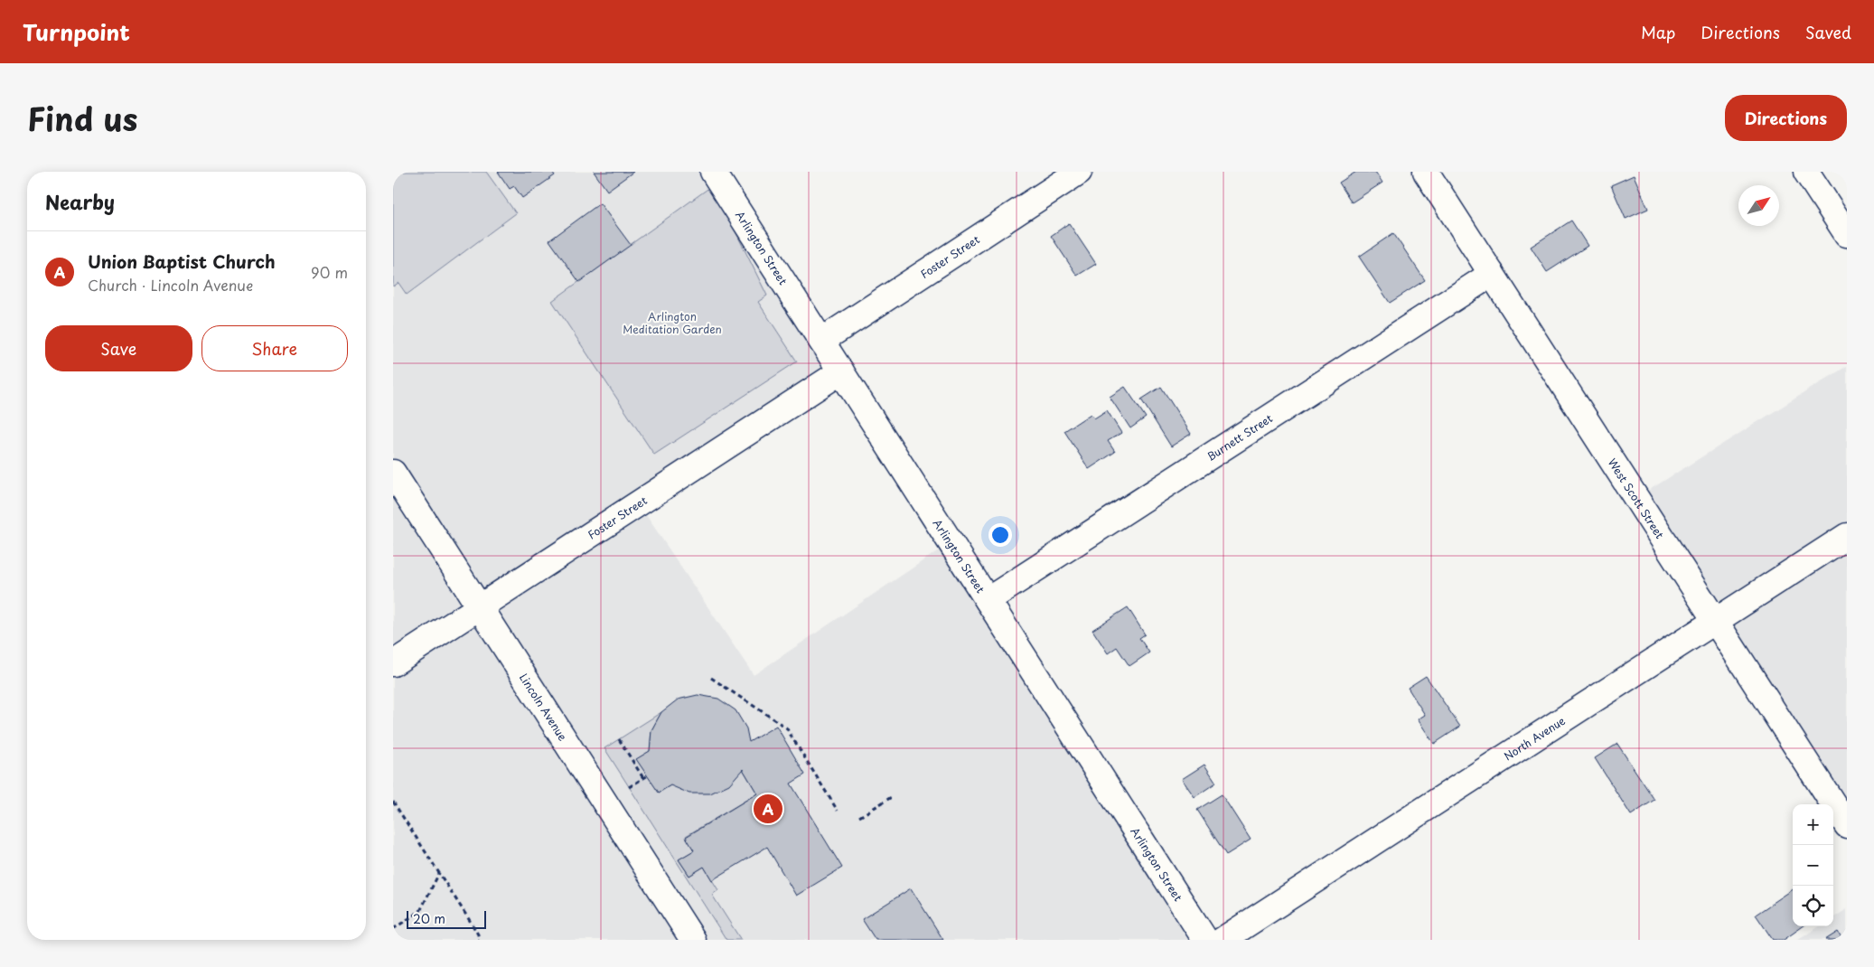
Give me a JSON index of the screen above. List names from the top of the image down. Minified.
{"streets":{"street":["Arlington Street","Foster Street","Burnett Street","West Scott Street","Lincoln Avenue","North Avenue"]},"crossings":[["Arlington Street","Foster Street"],["Arlington Street","Burnett Street"],["Foster Street","Lincoln Avenue"],["Burnett Street","West Scott Street"],["West Scott Street","North Avenue"]],"parks":["Arlington Meditation Garden"],"scale_bar":"20 m","north":"top right","page":{"header":"Turnpoint","nav":["Map","Directions","Saved"],"title":"Find us","buttons":["Directions",["Save","Share"]],"heading":"Nearby","list":[{"mark":"A","name":"Union Baptist Church","note":"Church · Lincoln Avenue","value":"90 m"}],"pins":"A","map_buttons":["+","−"],"scale":"20 m"}}
